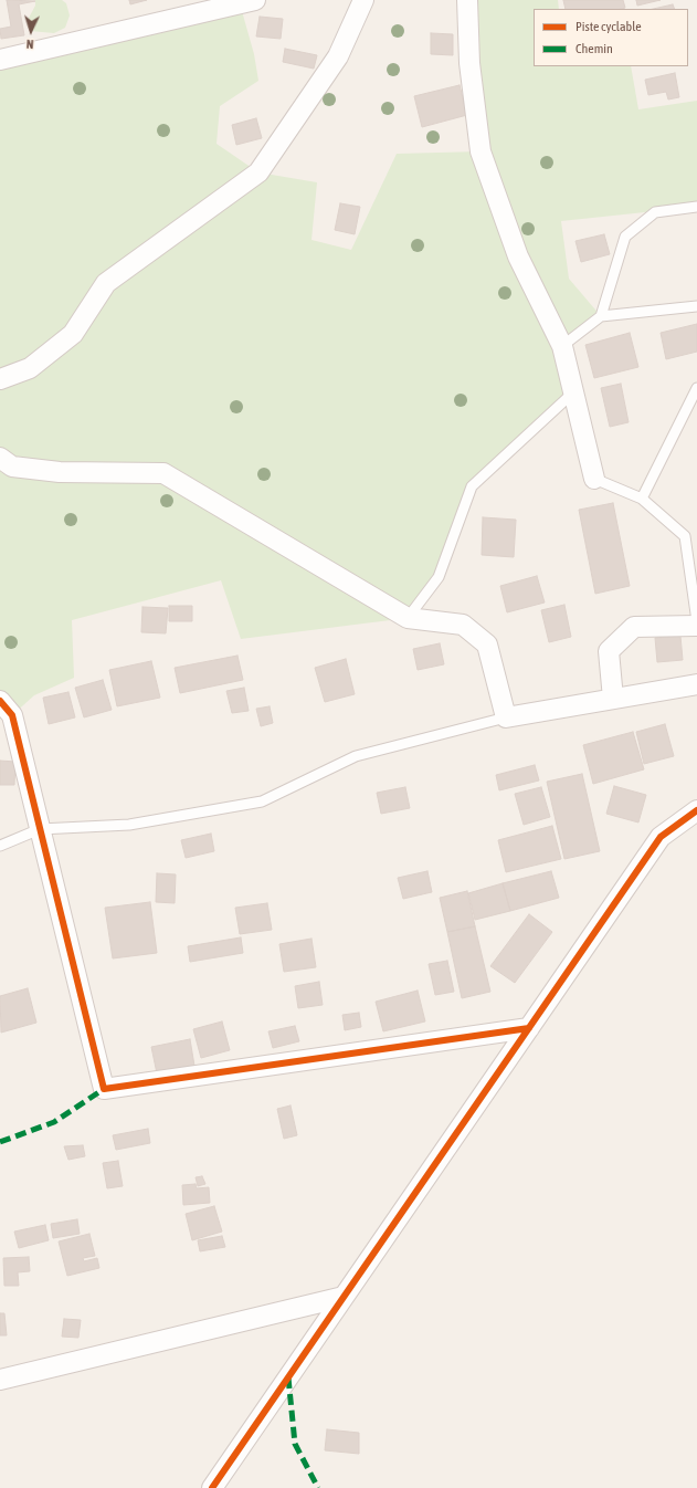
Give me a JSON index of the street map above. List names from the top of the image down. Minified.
{"legend":["Piste cyclable","Chemin"],"north":"bottom"}
